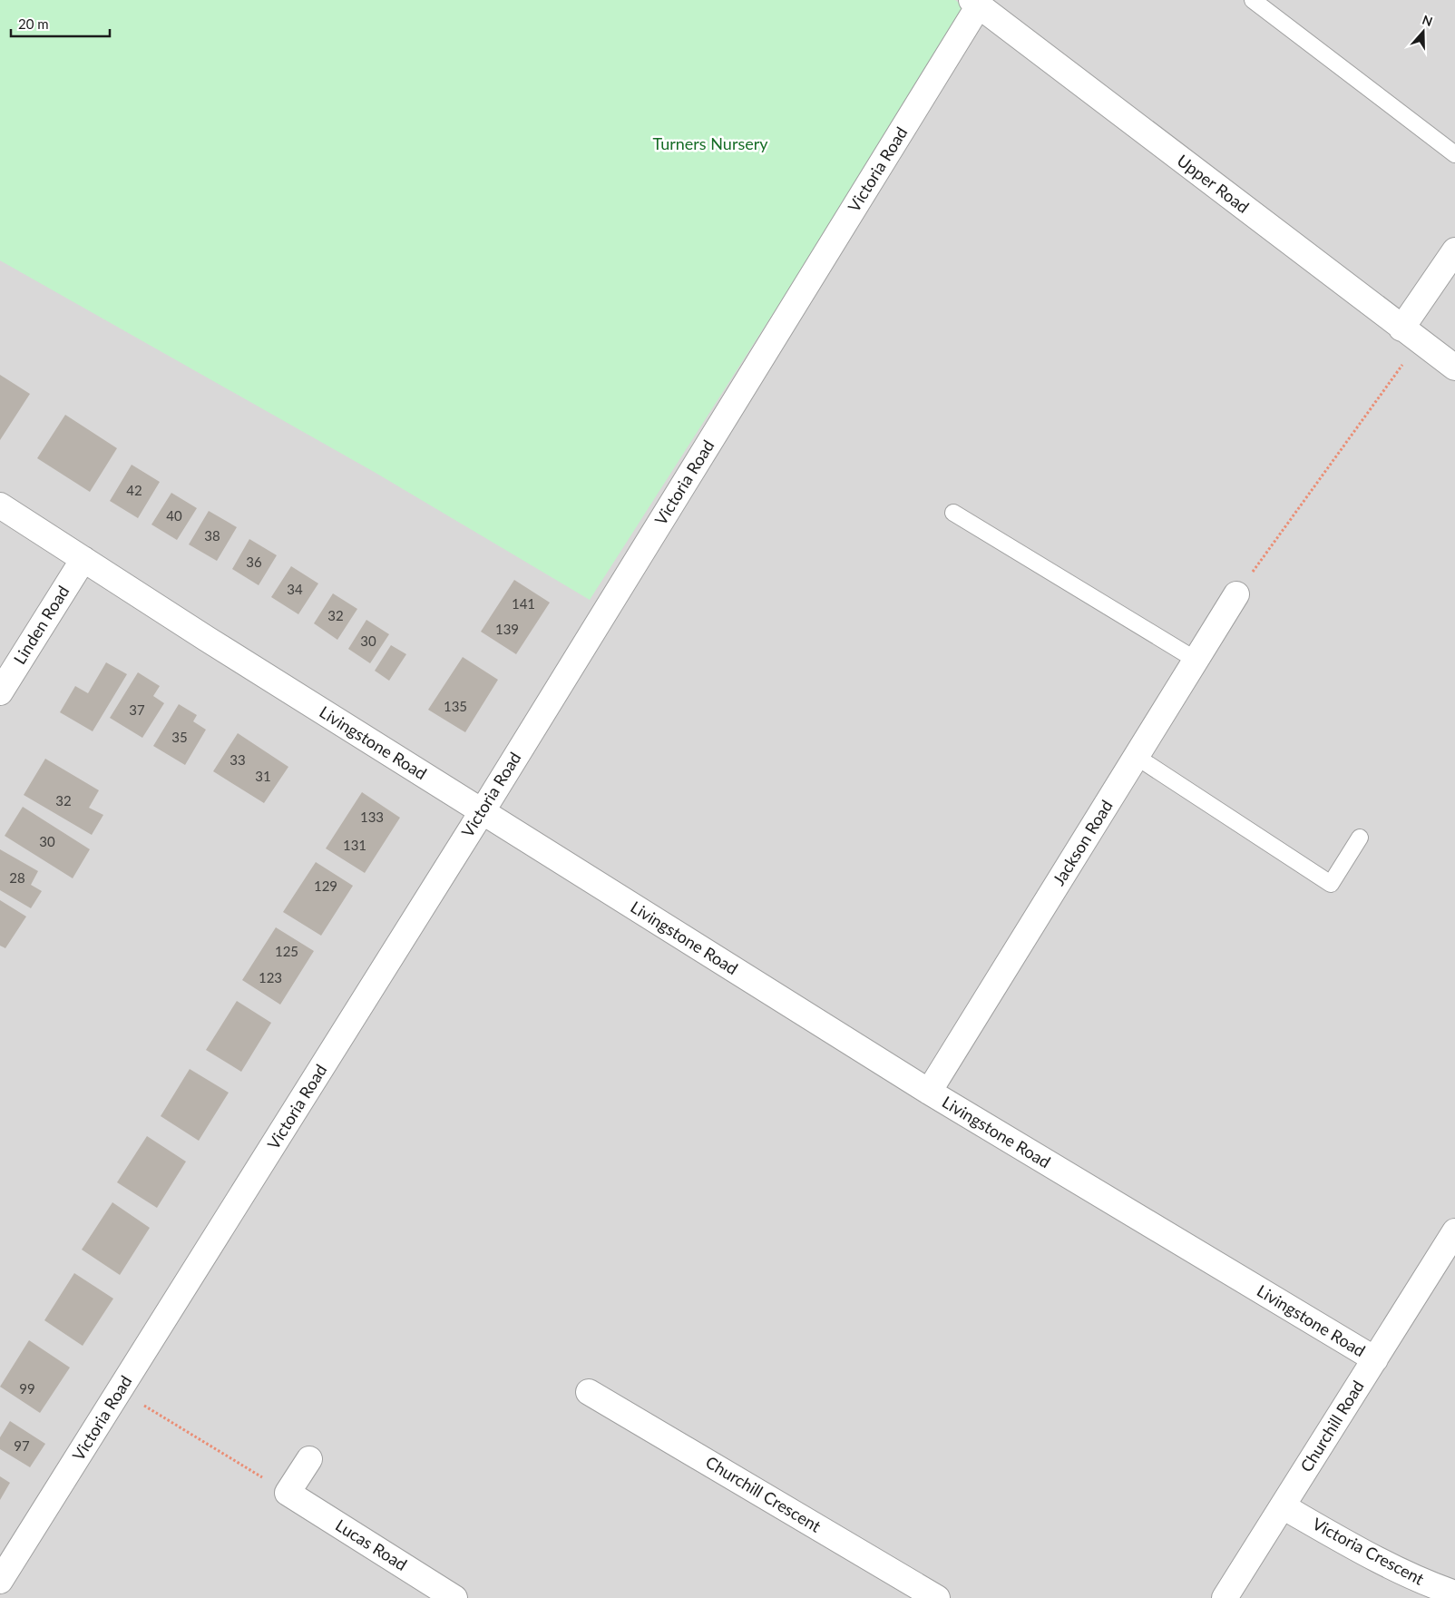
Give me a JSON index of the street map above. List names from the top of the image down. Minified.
{"streets":{"street":["Victoria Road","Upper Road","Linden Road","Livingstone Road","Jackson Road","Churchill Road","Churchill Crescent","Lucas Road","Victoria Crescent"]},"crossings":[["Victoria Road","Upper Road"],["Victoria Road","Livingstone Road"],["Linden Road","Livingstone Road"],["Livingstone Road","Jackson Road"],["Livingstone Road","Churchill Road"],["Churchill Road","Victoria Crescent"]],"parks":["Turners Nursery"],"house_numbers":["42","40","38","36","34","141","32","139","30","135","37","35","33","31","32","133","30","131","28","129","125","123","99","97"],"scale_bar":"20 m","north":"top"}
